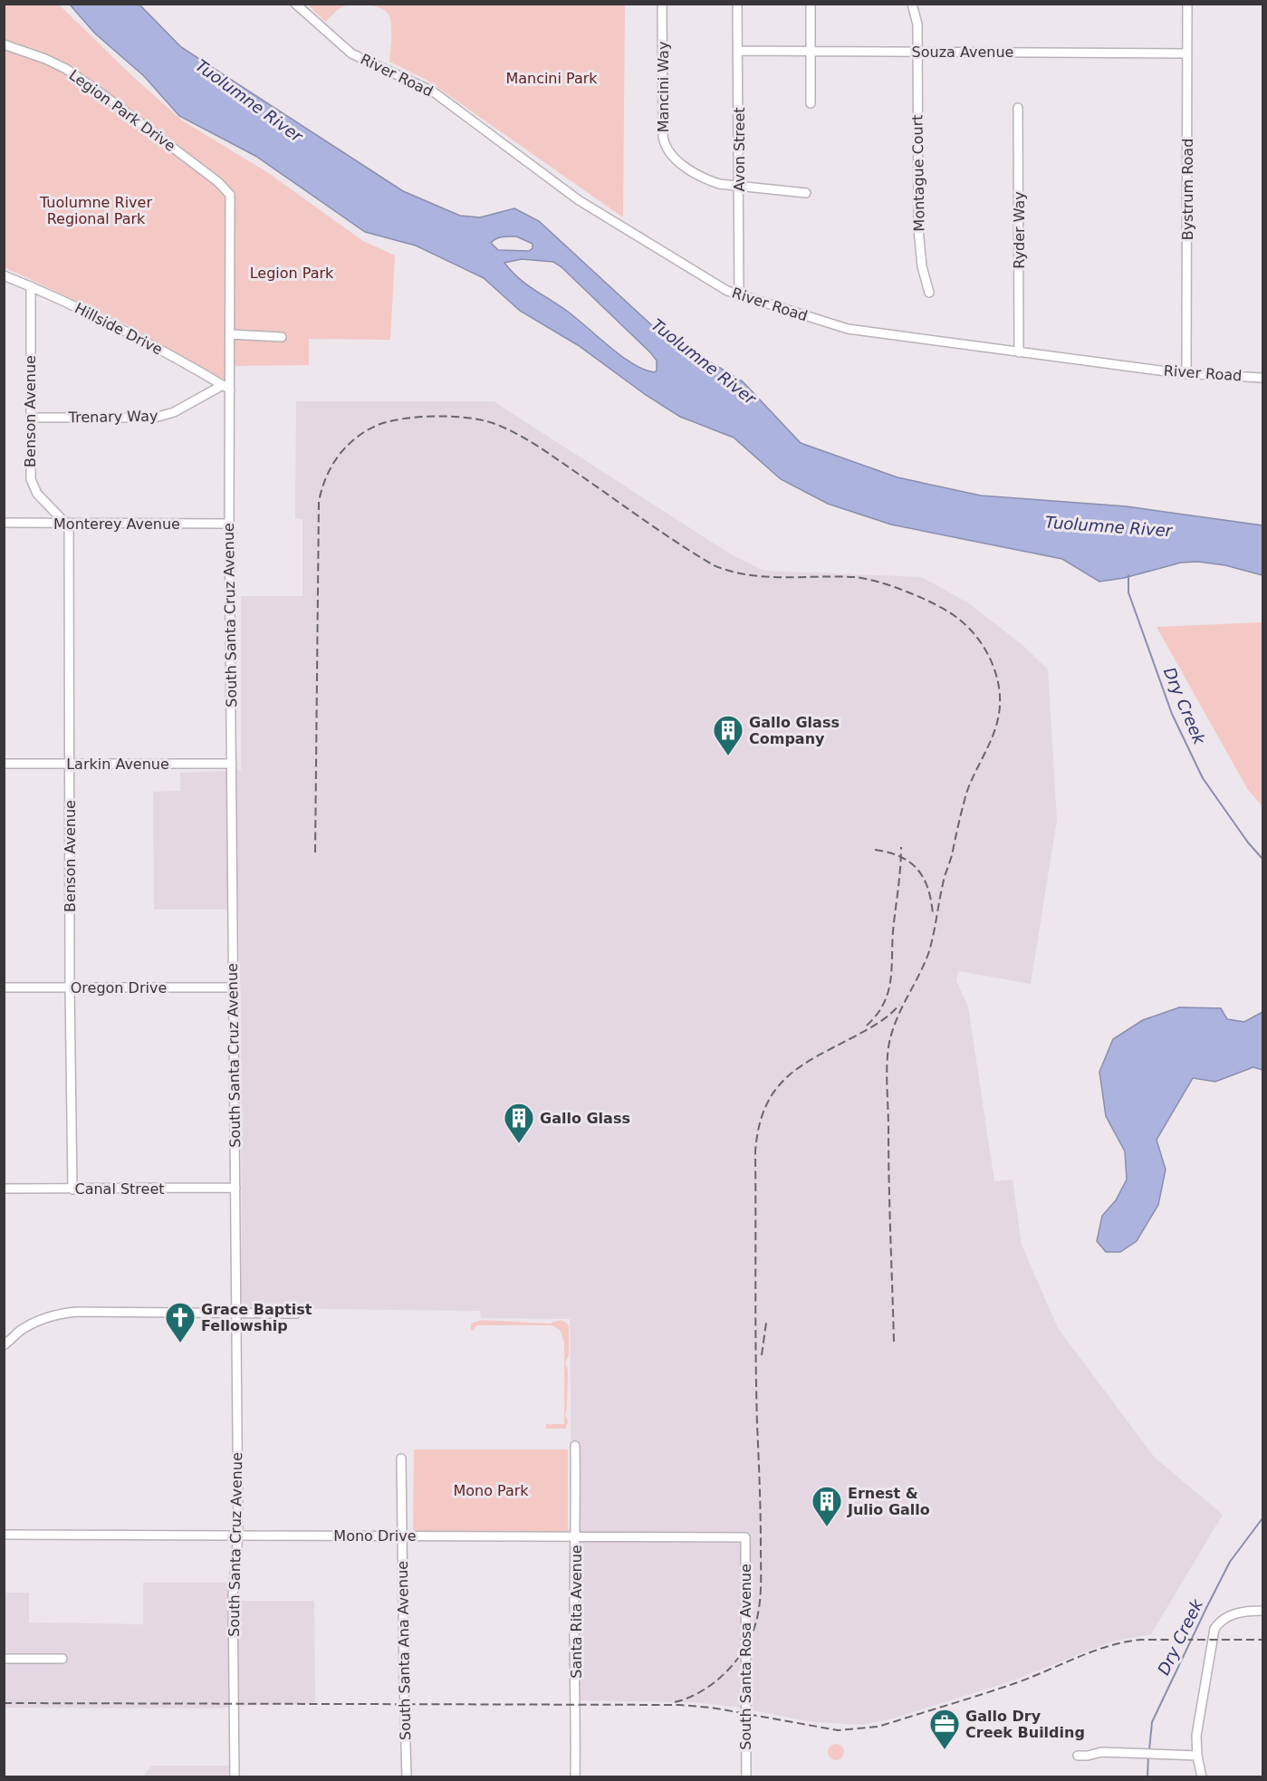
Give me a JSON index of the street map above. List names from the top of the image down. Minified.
{"streets":{"street":["Souza Avenue","River Road","Mancini Way","Legion Park Drive","Avon Street","Montague Court","Bystrum Road","Ryder Way","Hillside Drive","Benson Avenue","Trenary Way","Monterey Avenue","South Santa Cruz Avenue","Larkin Avenue","Oregon Drive","Canal Street","Mono Drive","Santa Rita Avenue","South Santa Ana Avenue","South Santa Rosa Avenue"]},"crossings":[["Souza Avenue","Avon Street"],["Souza Avenue","Montague Court"],["Souza Avenue","Bystrum Road"],["River Road","Avon Street"],["River Road","Bystrum Road"],["River Road","Ryder Way"],["Mancini Way","Avon Street"],["Legion Park Drive","South Santa Cruz Avenue"],["Hillside Drive","Benson Avenue"],["Hillside Drive","Trenary Way"],["Hillside Drive","South Santa Cruz Avenue"],["Benson Avenue","Trenary Way"],["Benson Avenue","Monterey Avenue"],["Benson Avenue","Larkin Avenue"],["Benson Avenue","Oregon Drive"],["Benson Avenue","Canal Street"],["Trenary Way","South Santa Cruz Avenue"],["Monterey Avenue","South Santa Cruz Avenue"],["South Santa Cruz Avenue","Larkin Avenue"],["South Santa Cruz Avenue","Oregon Drive"],["South Santa Cruz Avenue","Canal Street"],["South Santa Cruz Avenue","Mono Drive"],["Mono Drive","Santa Rita Avenue"],["Mono Drive","South Santa Ana Avenue"],["Mono Drive","South Santa Rosa Avenue"]],"water":["Tuolumne River","Dry Creek"],"parks":["Mancini Park","Tuolumne River Regional Park","Legion Park","Mono Park"],"places":{"building":["Gallo Glass Company","Gallo Glass","Ernest & Julio Gallo"],"church":["Grace Baptist Fellowship"],"office":["Gallo Dry Creek Building"]}}
